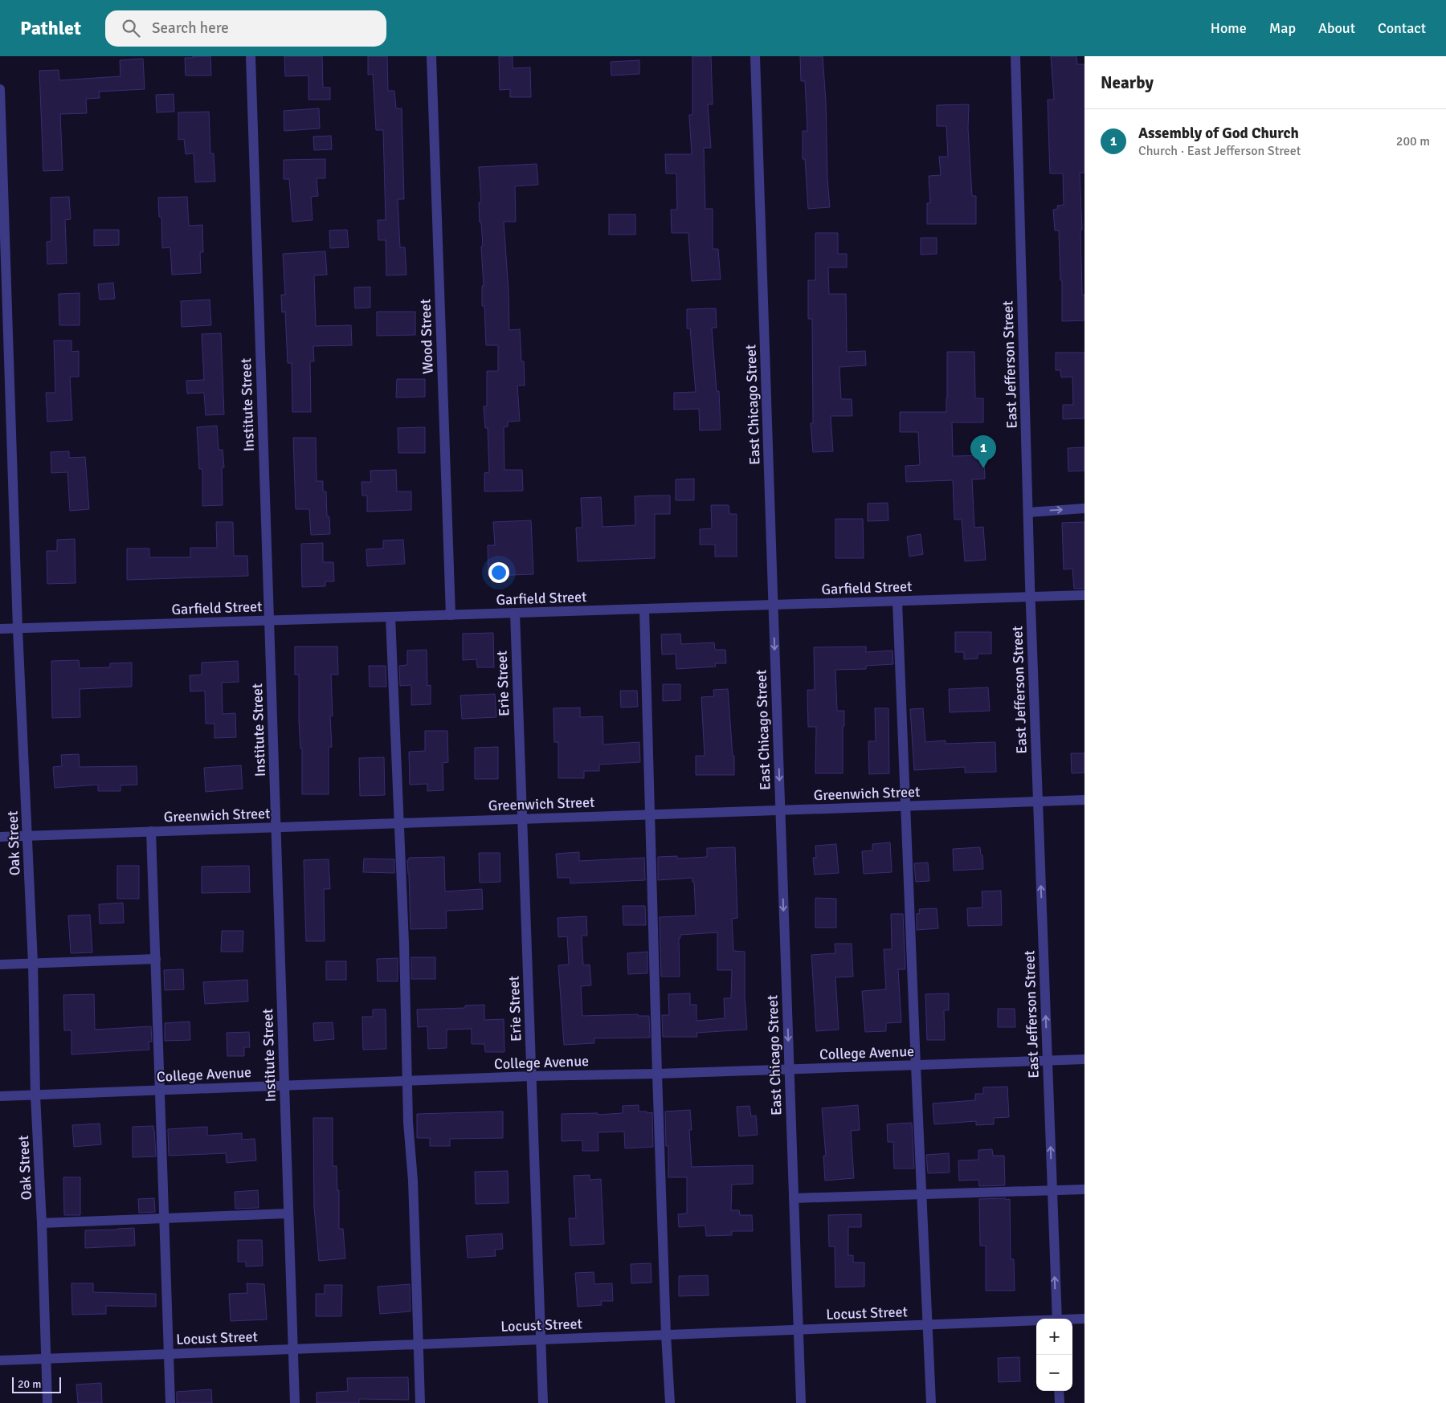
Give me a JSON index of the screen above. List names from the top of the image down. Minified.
{"streets":{"street":["Wood Street","East Jefferson Street","Institute Street","East Chicago Street","Garfield Street","Erie Street","Greenwich Street","Oak Street","College Avenue","Locust Street"]},"crossings":[["Wood Street","Garfield Street"],["East Jefferson Street","Garfield Street"],["East Jefferson Street","Greenwich Street"],["East Jefferson Street","College Avenue"],["Institute Street","Garfield Street"],["Institute Street","Greenwich Street"],["Institute Street","College Avenue"],["Institute Street","Locust Street"],["East Chicago Street","Garfield Street"],["East Chicago Street","Greenwich Street"],["East Chicago Street","College Avenue"],["East Chicago Street","Locust Street"],["Garfield Street","Erie Street"],["Garfield Street","Oak Street"],["Erie Street","Greenwich Street"],["Erie Street","College Avenue"],["Erie Street","Locust Street"],["Greenwich Street","Oak Street"],["Oak Street","College Avenue"],["Oak Street","Locust Street"]],"one_way":["East Jefferson Street"],"scale_bar":"20 m","page":{"header":"Pathlet","search":"Search here","nav":["Home","Map","About","Contact"],"heading":"Nearby","list":[{"mark":"1","name":"Assembly of God Church","note":"Church · East Jefferson Street","value":"200 m"}],"pins":"1","map_buttons":["+","−"],"scale":"20 m"}}
